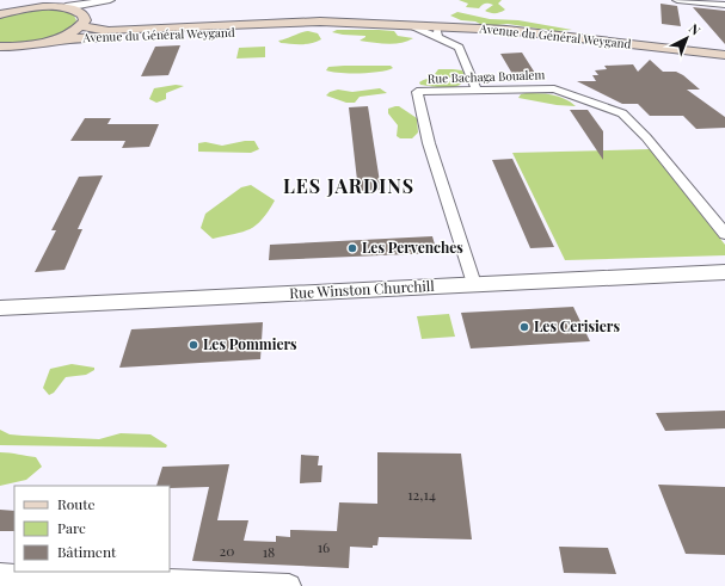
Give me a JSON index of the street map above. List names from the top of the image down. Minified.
{"streets":{"main road":["Avenue du Général Weygand"],"street":["Rue Bachaga Boualem","Rue Winston Churchill"]},"crossings":[["Rue Bachaga Boualem","Rue Winston Churchill"]],"districts":["LES JARDINS"],"places":["Les Pervenches","Les Cerisiers","Les Pommiers"],"house_numbers":["12,14","16","20","18"],"legend":["Route","Parc","Bâtiment"],"north":"top right"}
